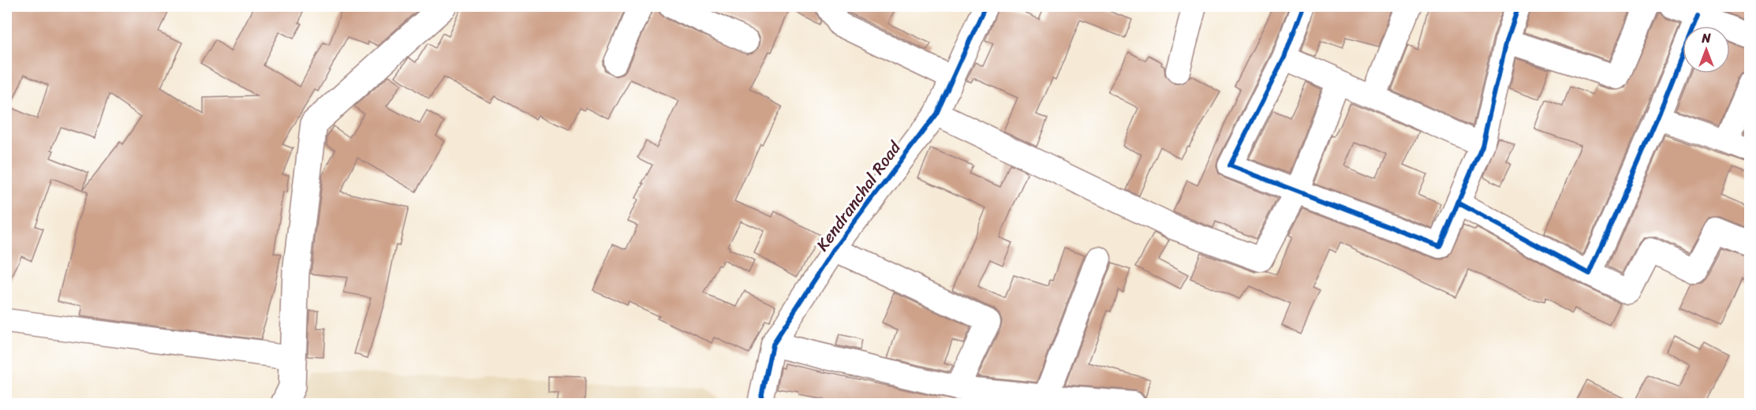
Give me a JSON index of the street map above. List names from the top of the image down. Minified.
{"streets":{"street":["Kendranchal Road"]},"north":"top"}
